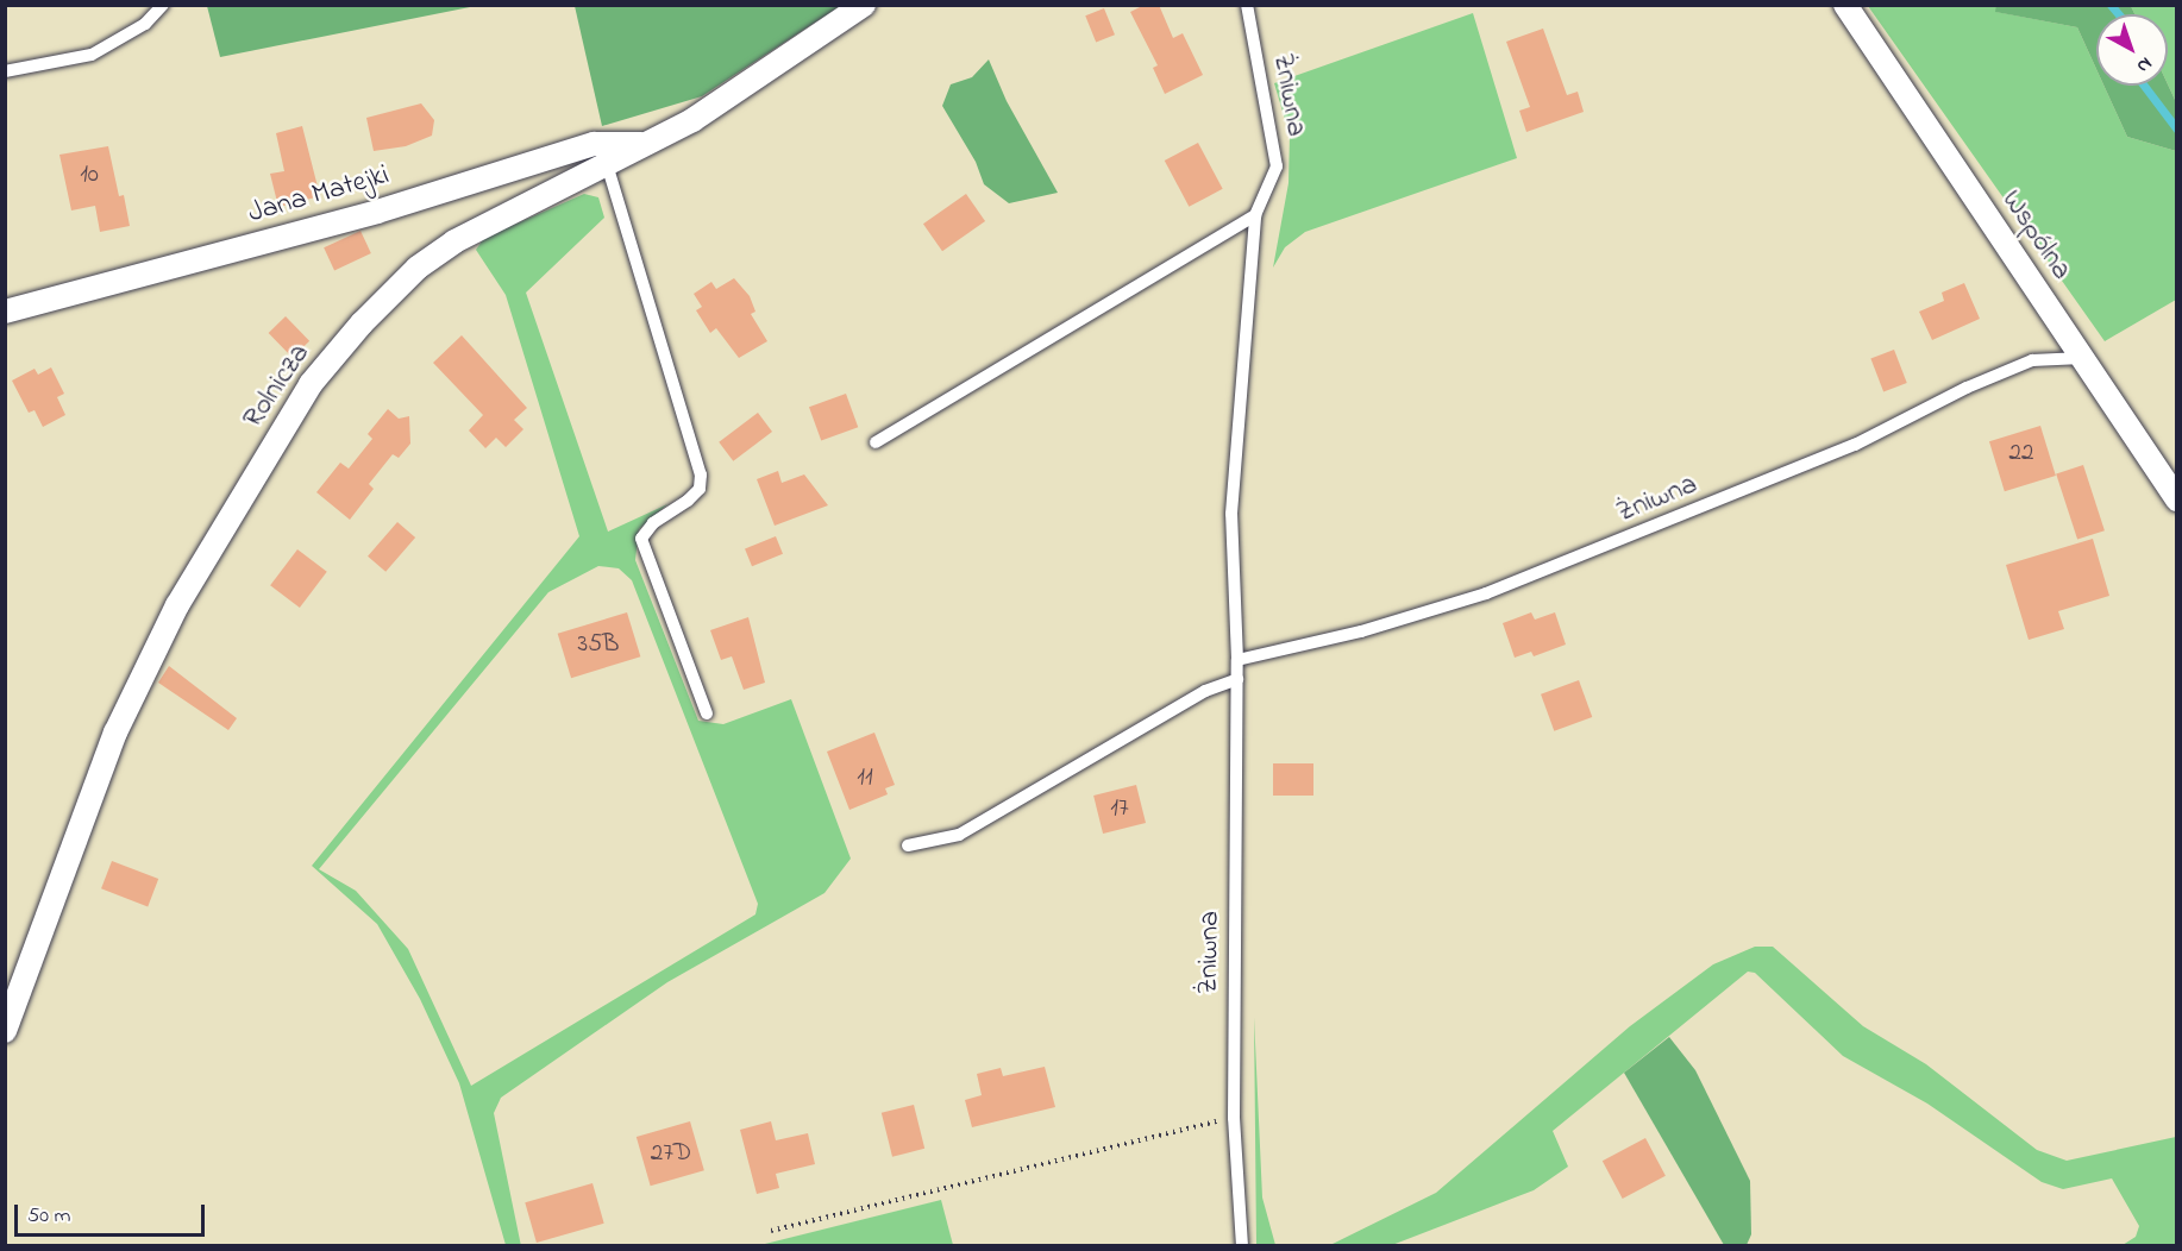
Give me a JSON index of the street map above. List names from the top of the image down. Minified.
{"streets":{"street":["Jana Matejki","Wspólna","Rolnicza"],"lane":["Żniwna"]},"crossings":[["Żniwna","Wspólna"],["Jana Matejki","Rolnicza"]],"house_numbers":["10","22","35B","11","17","27D"],"scale_bar":"50 m","north":"bottom right"}
